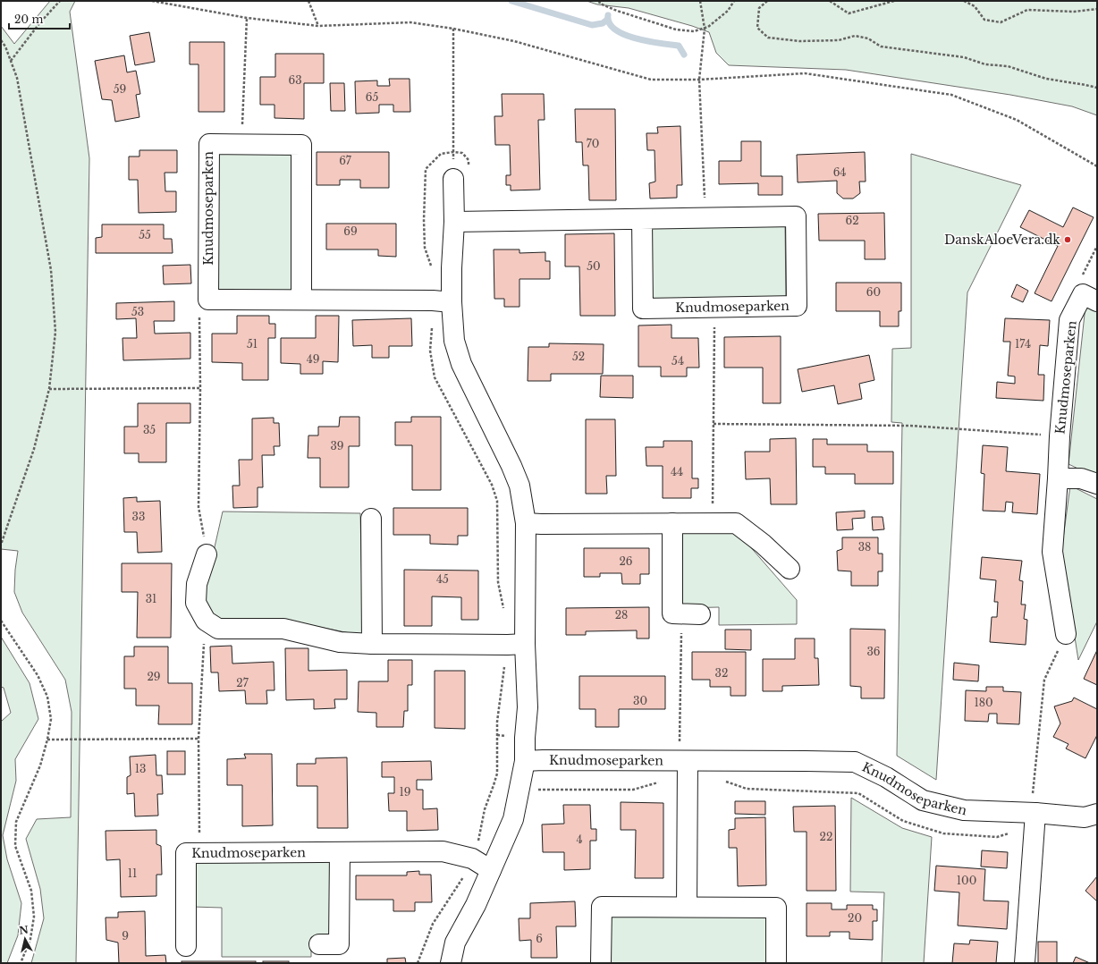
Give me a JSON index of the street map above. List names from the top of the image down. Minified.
{"streets":{"street":["Knudmoseparken"]},"places":["DanskAloeVera.dk"],"house_numbers":["63","59","65","70","67","64","62","69","55","50","60","53","51","174","52","49","54","35","39","44","33","38","26","45","31","28","36","32","29","27","30","180","13","19","22","4","11","100","20","9","6"],"scale_bar":"20 m","north":"top"}
